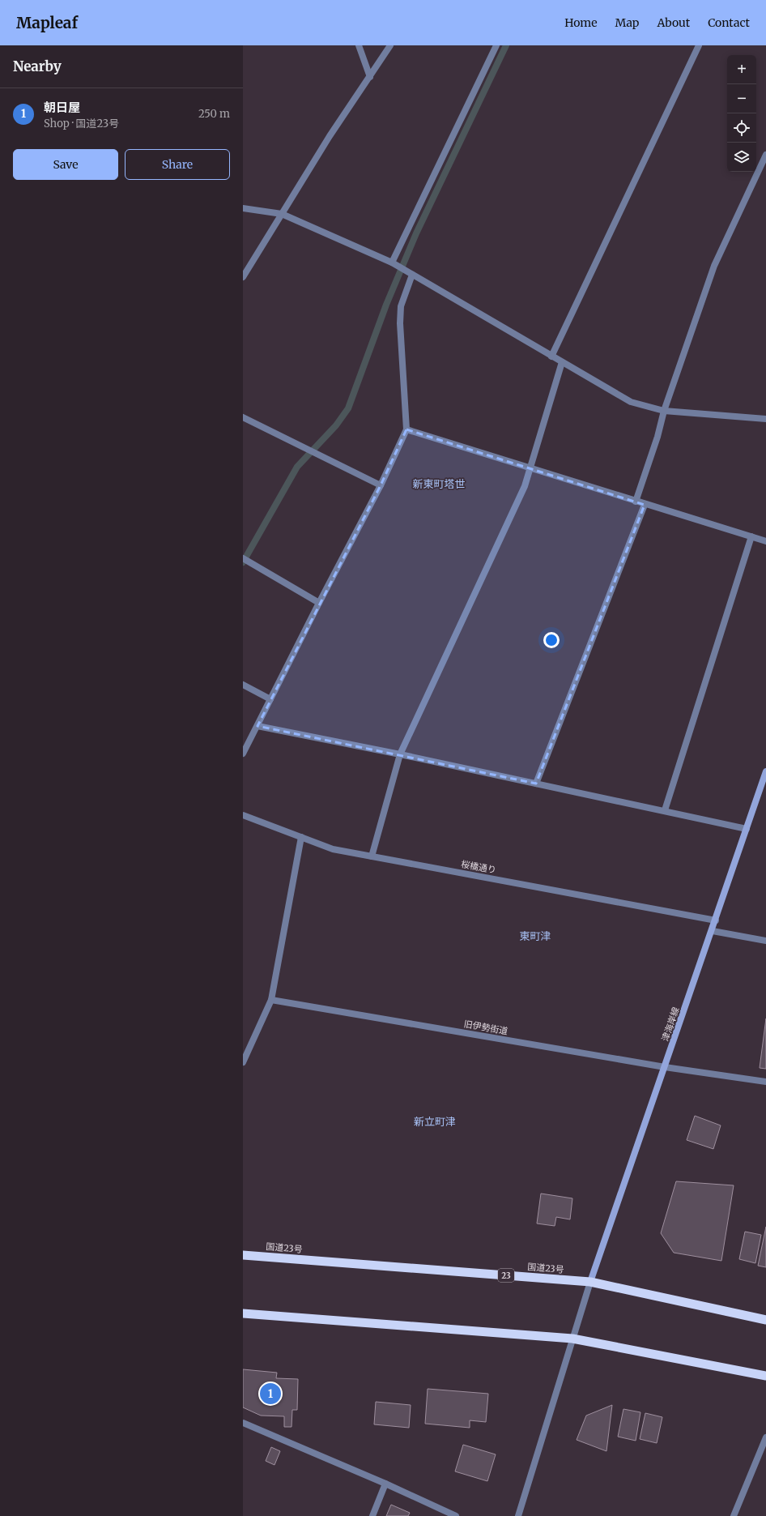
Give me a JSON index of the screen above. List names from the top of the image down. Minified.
{"streets":{"highway":["国道23号","23"],"main road":["津海岸線"],"street":["桜橋通り","旧伊勢街道"]},"crossings":[["桜橋通り","津海岸線"],["津海岸線","旧伊勢街道"],["津海岸線","国道23号"]],"districts":["新東町塔世","東町津","新立町津"],"page":{"header":"Mapleaf","nav":["Home","Map","About","Contact"],"heading":"Nearby","map_buttons":["+","−"],"list":[{"mark":"1","name":"朝日屋","note":"Shop · 国道23号","value":"250 m"}],"buttons":["Save","Share"],"pins":"1"}}
